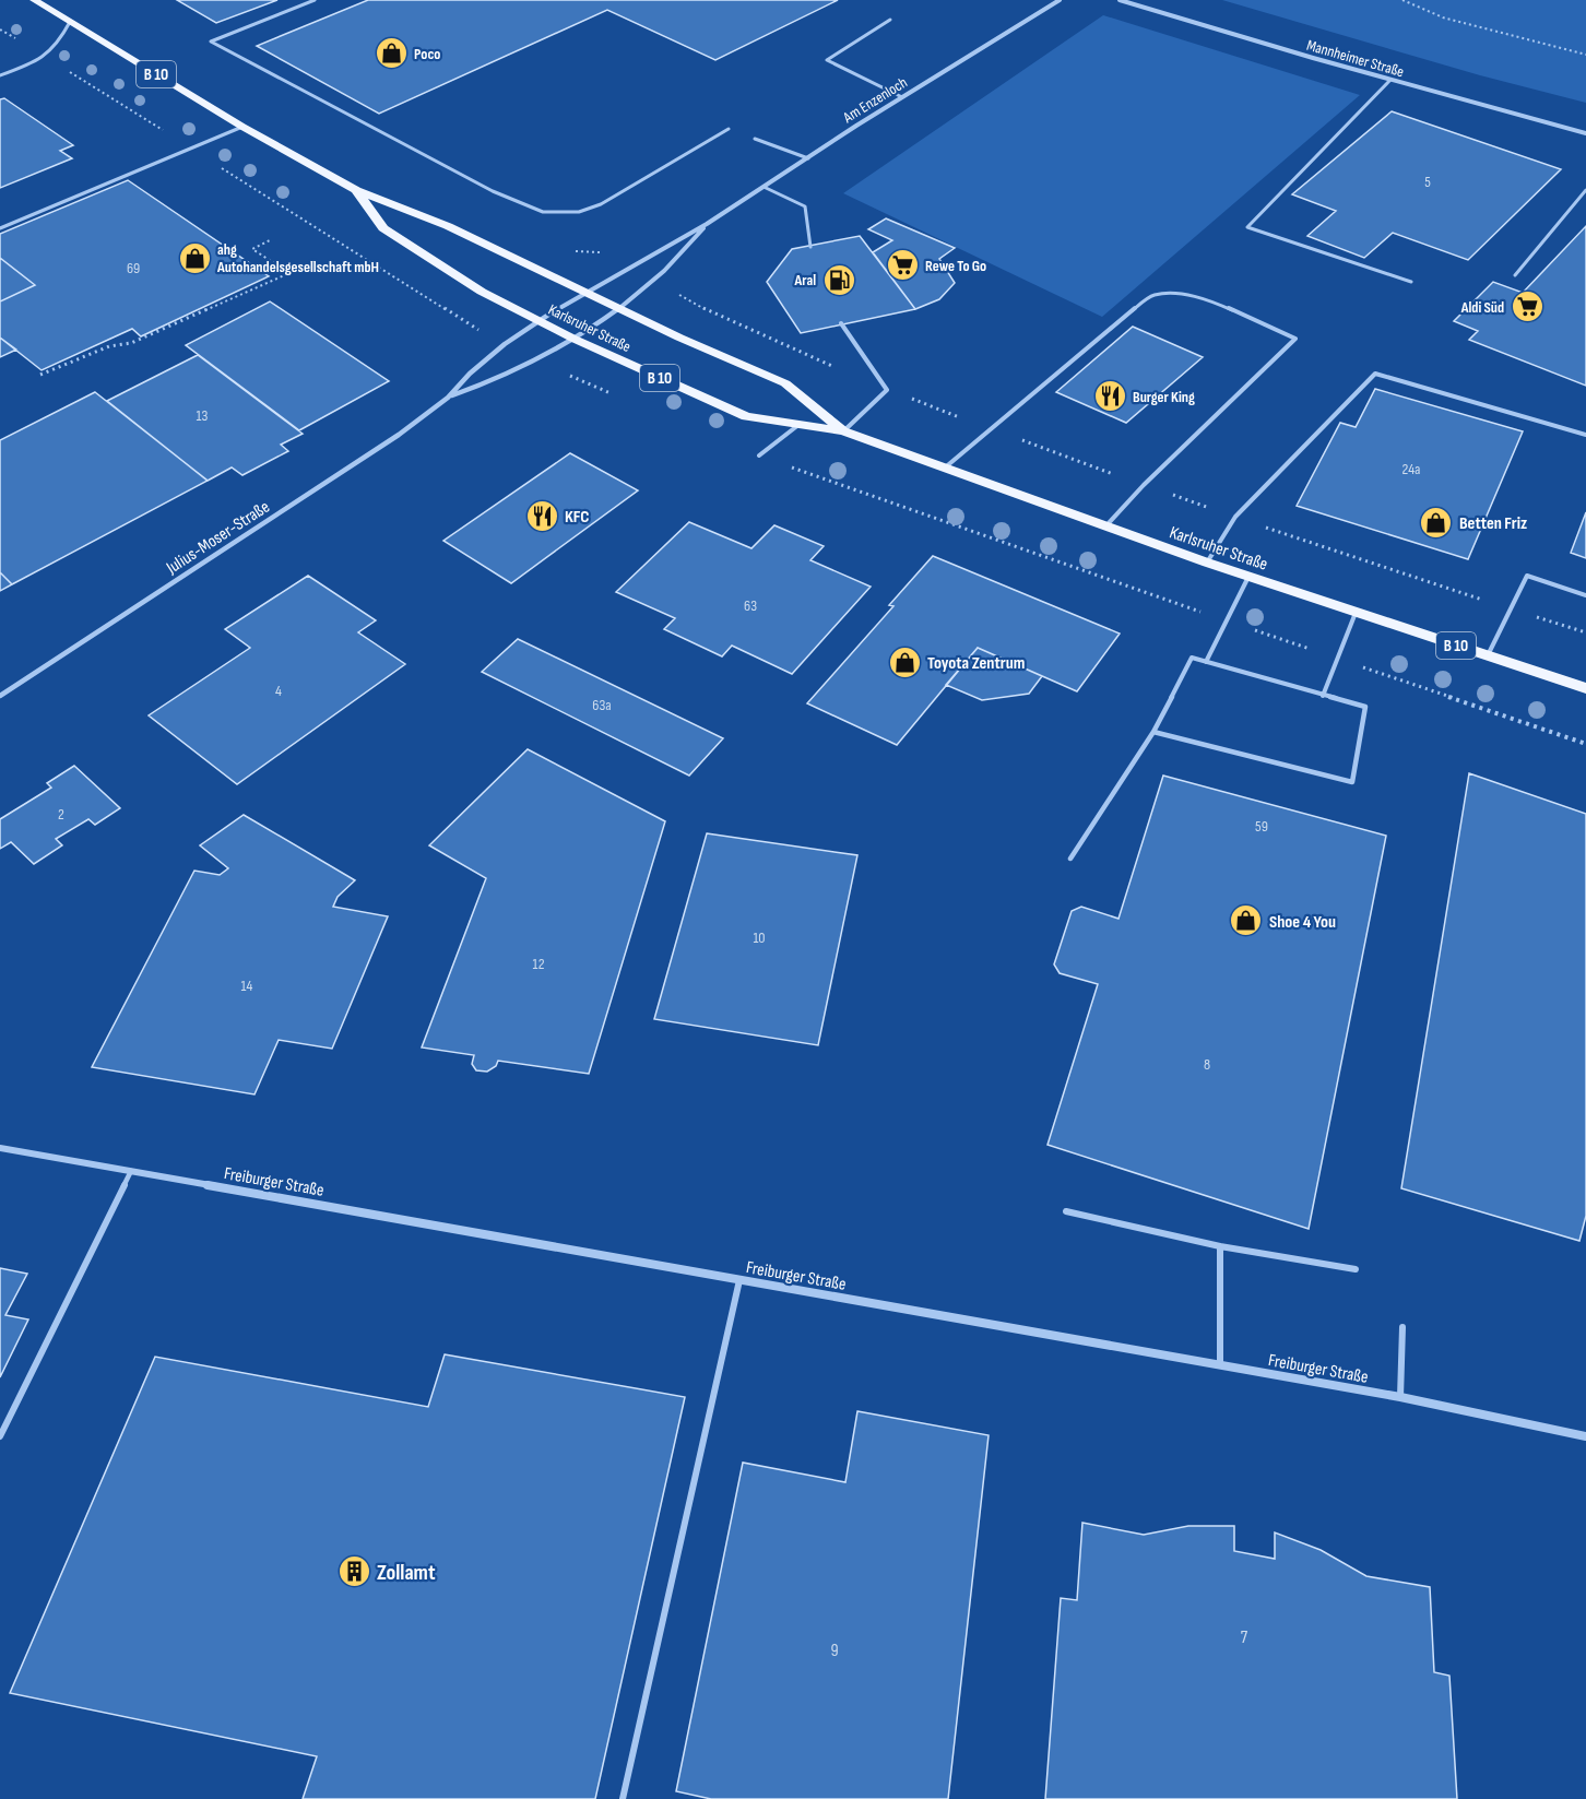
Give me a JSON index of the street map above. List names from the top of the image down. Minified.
{"streets":{"main road":["B 10","Karlsruher Straße"],"street":["Mannheimer Straße","Am Enzenloch","Julius-Moser-Straße","Freiburger Straße"]},"crossings":[["Am Enzenloch","Karlsruher Straße"],["Am Enzenloch","Julius-Moser-Straße"],["Karlsruher Straße","Julius-Moser-Straße"]],"places":{"shop":["Poco","ahg Autohandelsgesellschaft mbH","Betten Friz","Toyota Zentrum","Shoe 4 You"],"supermarket":["Rewe To Go","Aldi Süd"],"fuel station":["Aral"],"restaurant":["Burger King","KFC"],"building":["Zollamt"]},"house_numbers":["5","69","13","24a","63","4","63a","2","59","10","12","14","8","7","9"]}
